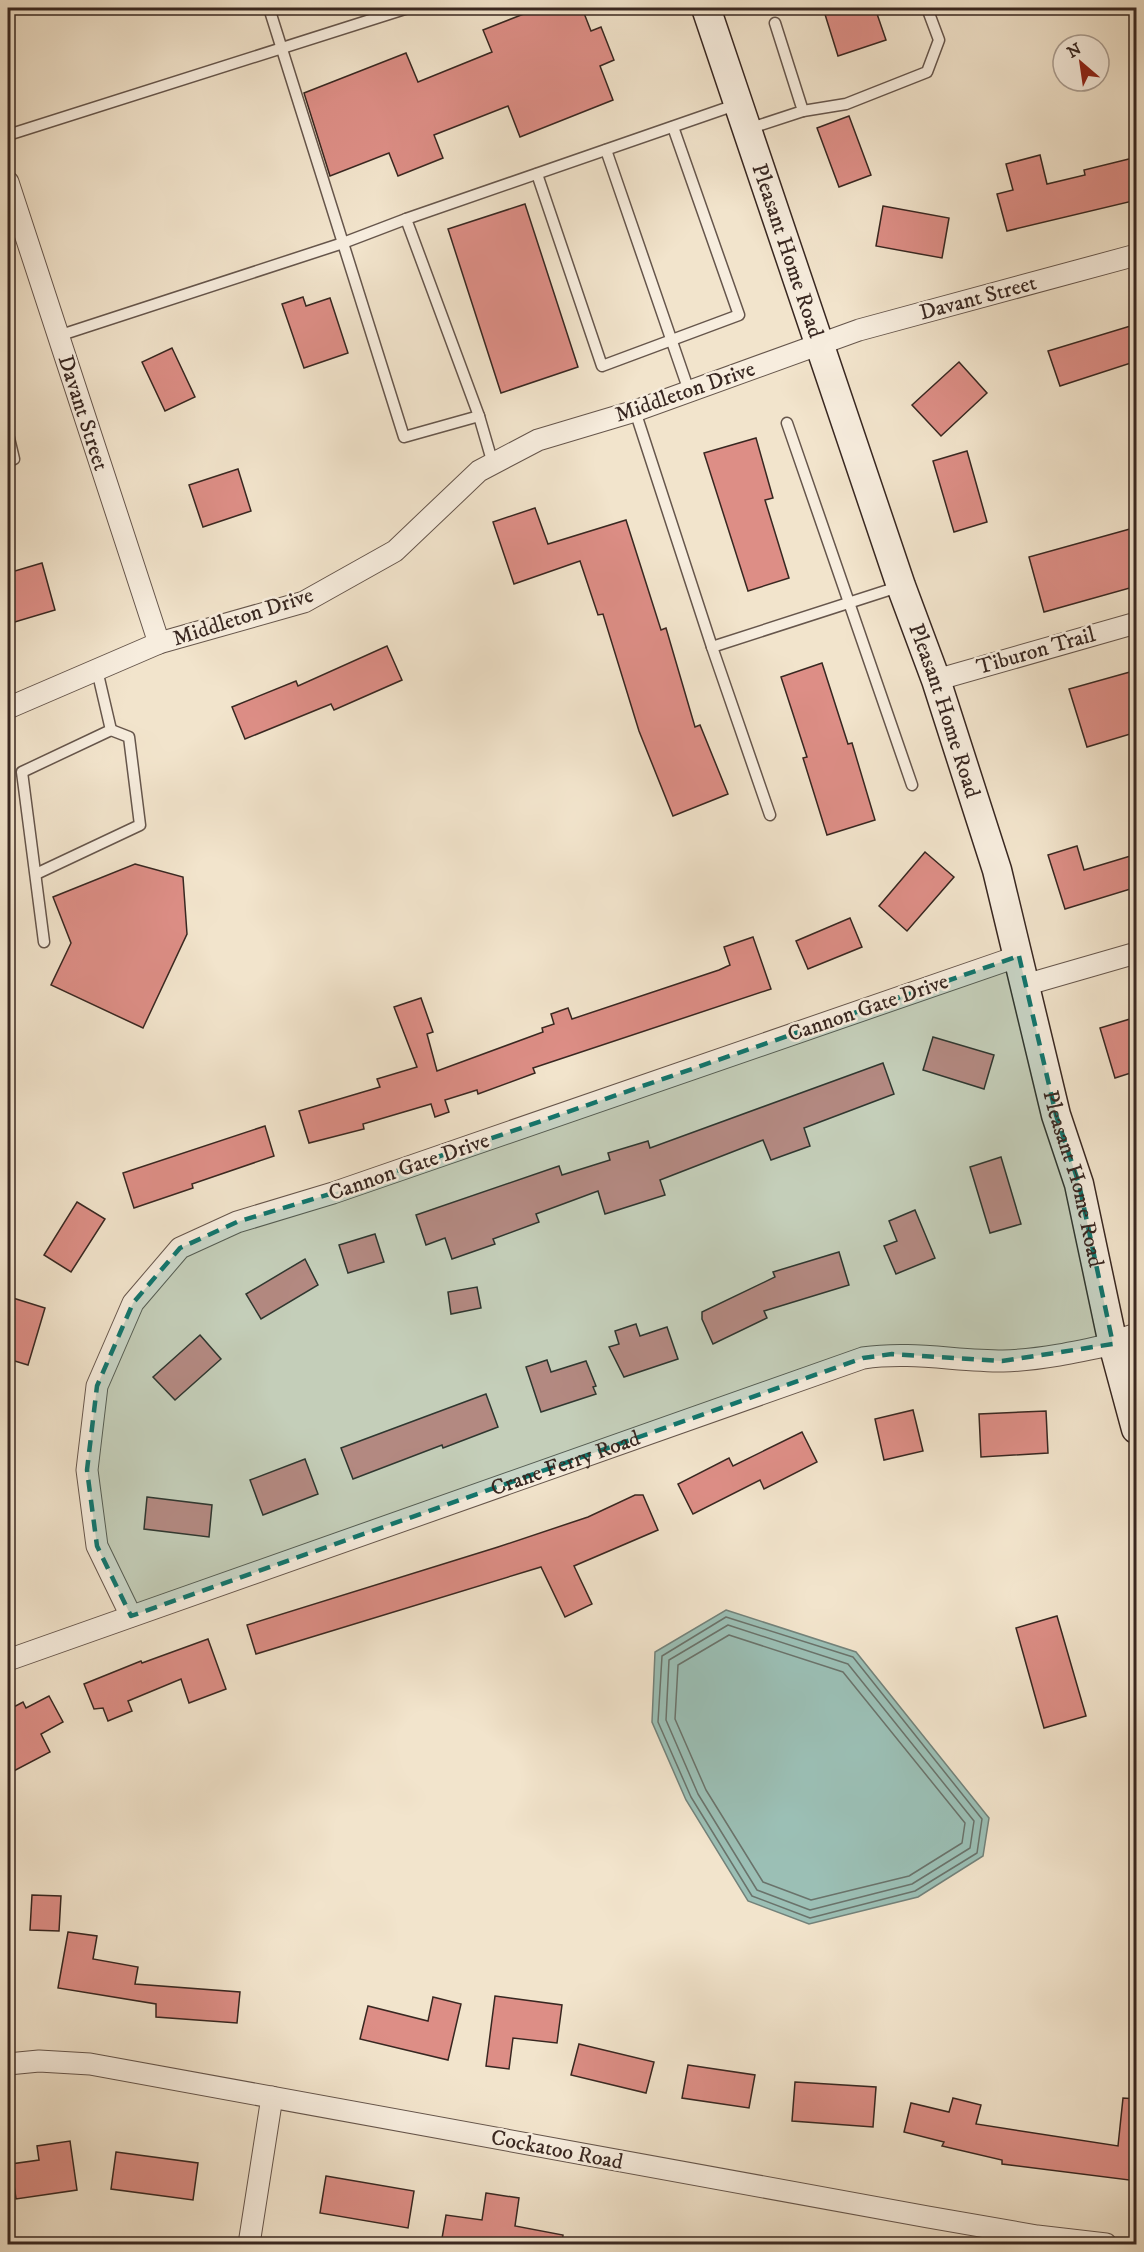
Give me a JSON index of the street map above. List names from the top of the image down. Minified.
{"streets":{"main road":["Pleasant Home Road"],"street":["Davant Street","Middleton Drive","Tiburon Trail","Cannon Gate Drive","Crane Ferry Road","Cockatoo Road"]},"crossings":[["Pleasant Home Road","Davant Street"],["Pleasant Home Road","Middleton Drive"],["Pleasant Home Road","Tiburon Trail"],["Pleasant Home Road","Cannon Gate Drive"],["Pleasant Home Road","Crane Ferry Road"],["Davant Street","Middleton Drive"],["Cannon Gate Drive","Crane Ferry Road"]],"north":"top left"}
